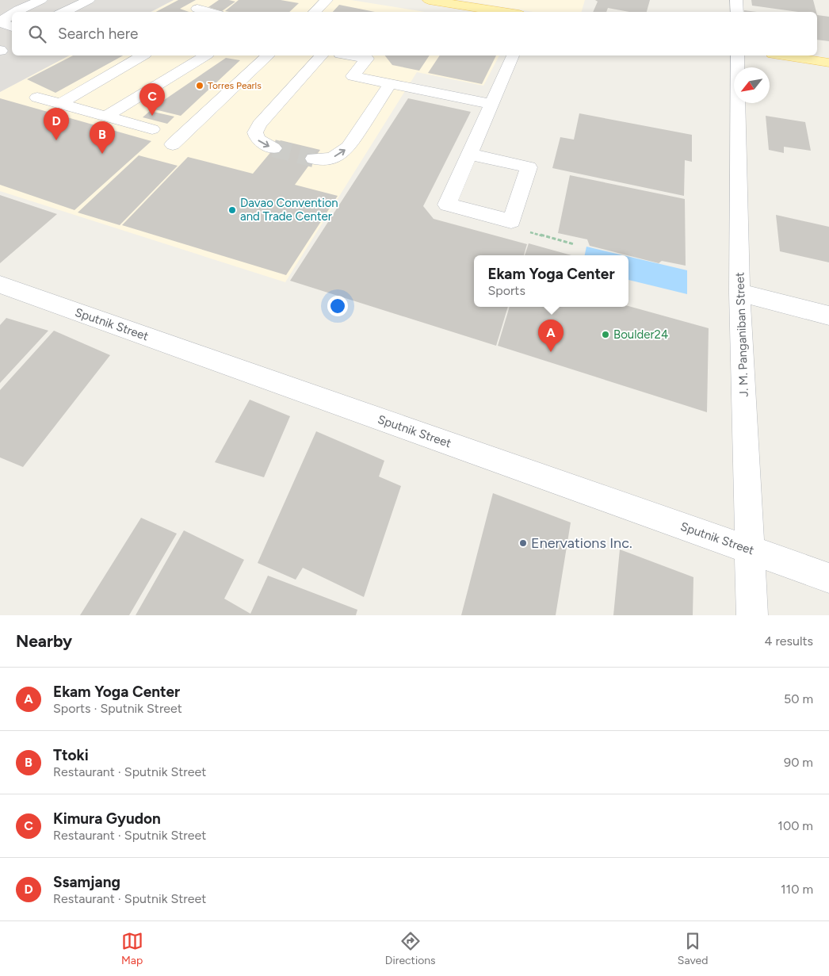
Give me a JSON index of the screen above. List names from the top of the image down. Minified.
{"streets":{"street":["Sputnik Street","J. M. Panganiban Street"]},"crossings":[["Sputnik Street","J. M. Panganiban Street"]],"places":["Torres Pearls","Davao Convention and Trade Center","Boulder24","Enervations Inc."],"north":"bottom left","page":{"search":"Search here","pins":["C","D","B","A"],"popup":["Ekam Yoga Center","Sports"],"heading":["Nearby","4 results"],"list":[{"mark":"A","name":"Ekam Yoga Center","note":"Sports · Sputnik Street","value":"50 m"},{"mark":"B","name":"Ttoki","note":"Restaurant · Sputnik Street","value":"90 m"},{"mark":"C","name":"Kimura Gyudon","note":"Restaurant · Sputnik Street","value":"100 m"},{"mark":"D","name":"Ssamjang","note":"Restaurant · Sputnik Street","value":"110 m"}],"nav":["Map","Directions","Saved"]}}
